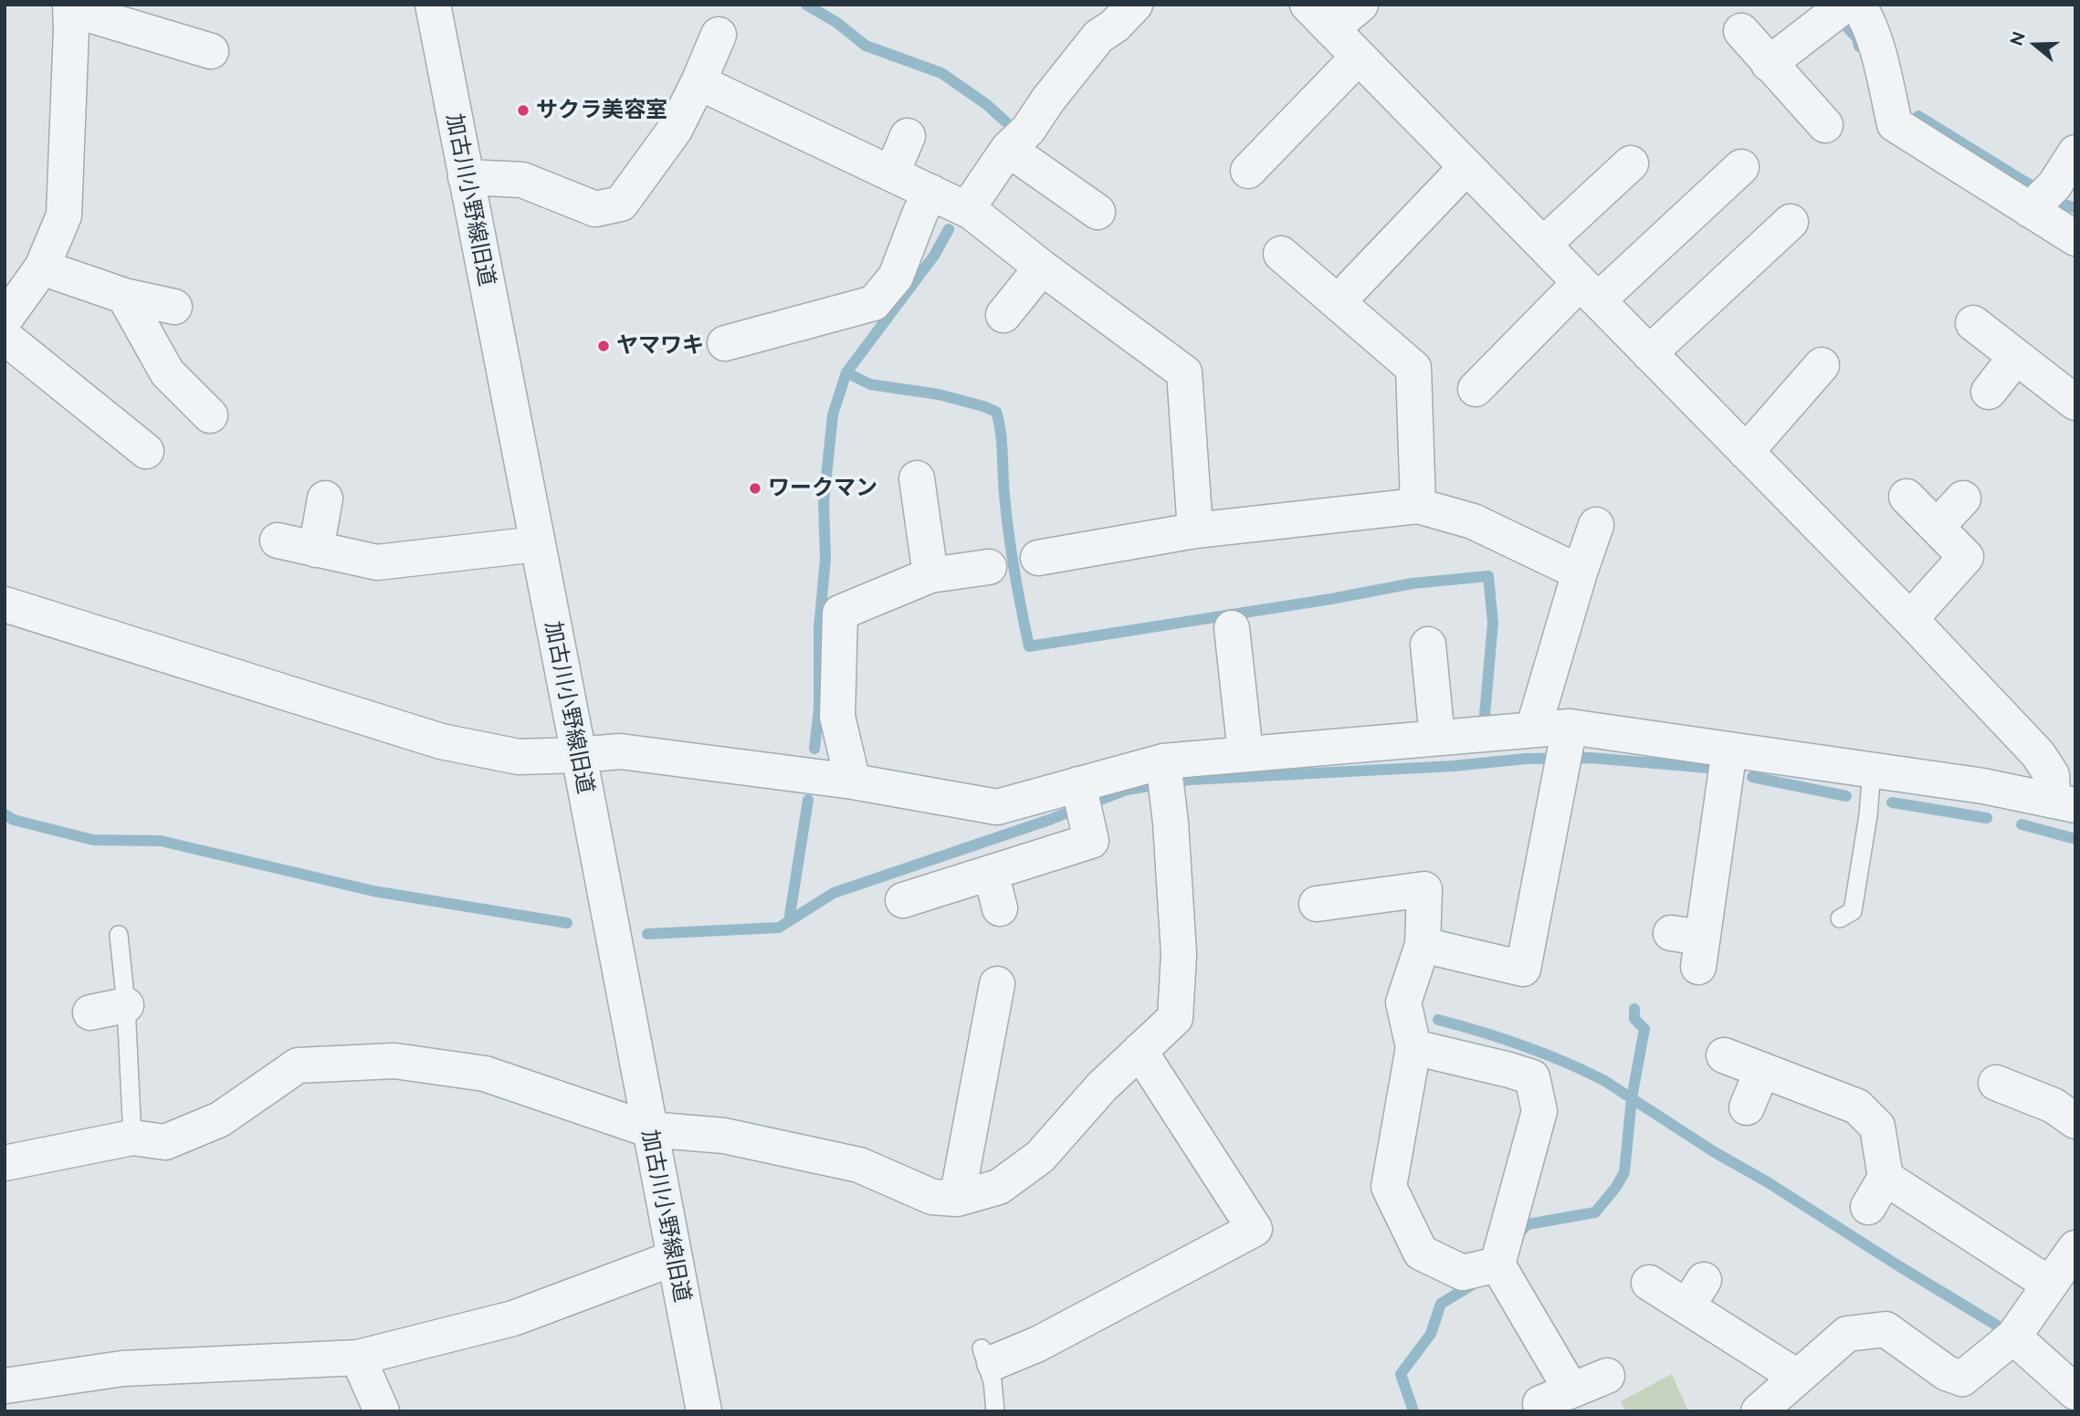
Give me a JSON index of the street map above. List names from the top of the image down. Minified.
{"streets":{"street":["加古川小野線旧道"]},"places":["サクラ美容室","ヤマワキ","ワークマン"],"north":"left"}
